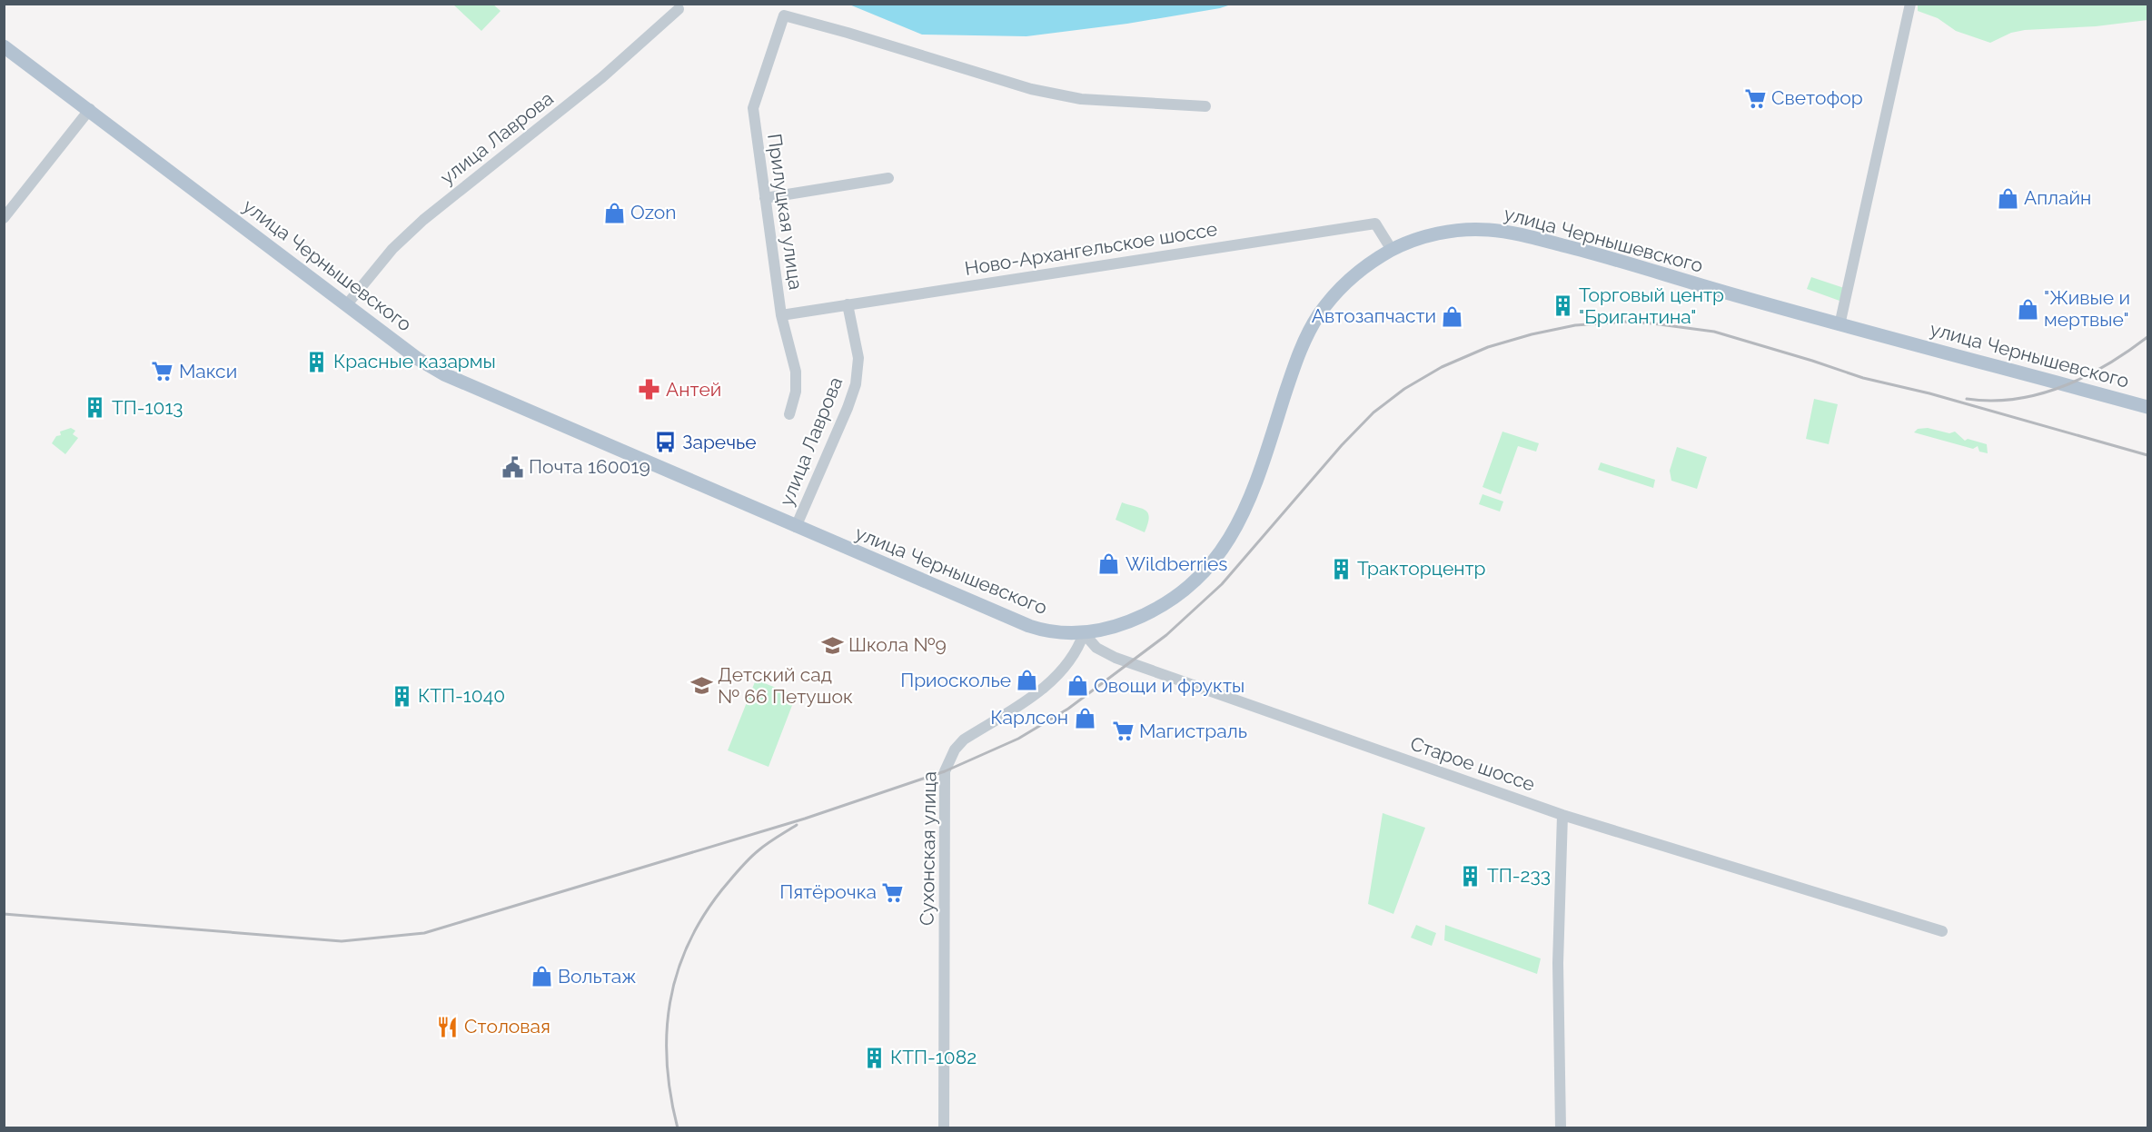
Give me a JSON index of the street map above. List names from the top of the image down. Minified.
{"streets":{"main road":["улица Чернышевского"],"street":["улица Лаврова","Прилуцкая улица","Ново-Архангельское шоссе","Старое шоссе","Сухонская улица"]},"crossings":[["улица Лаврова","улица Чернышевского"],["улица Лаврова","Ново-Архангельское шоссе"],["Прилуцкая улица","Ново-Архангельское шоссе"],["улица Чернышевского","Ново-Архангельское шоссе"],["улица Чернышевского","Старое шоссе"],["улица Чернышевского","Сухонская улица"],["Старое шоссе","Сухонская улица"]],"places":{"supermarket":["Светофор","Макси","Магистраль","Пятёрочка"],"shop":["Аплайн","Ozon","\"Живые и мертвые\"","Автозапчасти","Wildberries","Приосколье","Овощи и фрукты","Карлсон","Вольтаж"],"building":["Торговый центр \"Бригантина\"","Красные казармы","ТП-1013","Тракторцентр","КТП-1040","ТП-233","КТП-1082"],"pharmacy":["Антей"],"bus stop":["Заречье"],"public building":["Почта 160019"],"school or university":["Школа №9","Детский сад № 66 Петушок"],"restaurant":["Столовая"]}}
